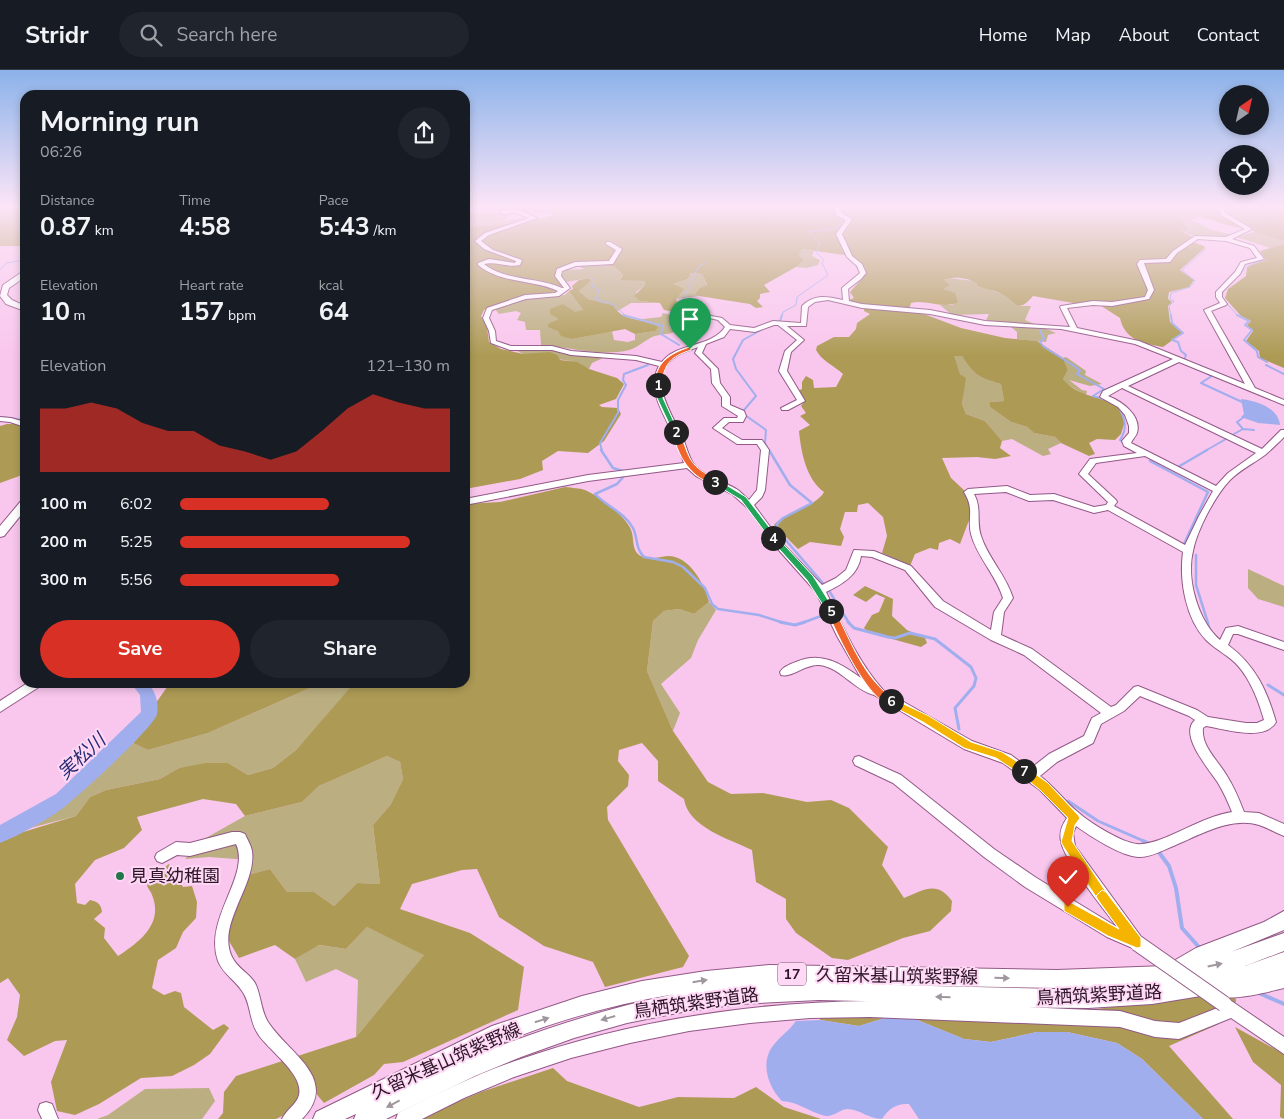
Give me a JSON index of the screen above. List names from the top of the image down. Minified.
{"streets":{"main road":["17","久留米基山筑紫野線","鳥栖筑紫野道路"]},"crossings":[["久留米基山筑紫野線","鳥栖筑紫野道路"]],"one_way":["久留米基山筑紫野線","鳥栖筑紫野道路"],"water":["実松川"],"places":["見真幼稚園"],"north":"top right","page":{"header":"Stridr","search":"Search here","nav":["Home","Map","About","Contact"],"heading":["Morning run","06:26"],"stats":[["Distance","0.87 km"],["Time","4:58"],["Pace","5:43 /km"],["Elevation","10 m"],["Heart rate","157 bpm"],["kcal","64"]],"chart":["Elevation","121–130 m"],"pins":["1","2","3","4","5","6","7"],"list":[{"name":"100 m","note":"6:02"},{"name":"200 m","note":"5:25"},{"name":"300 m","note":"5:56"}],"buttons":["Save","Share"]}}
